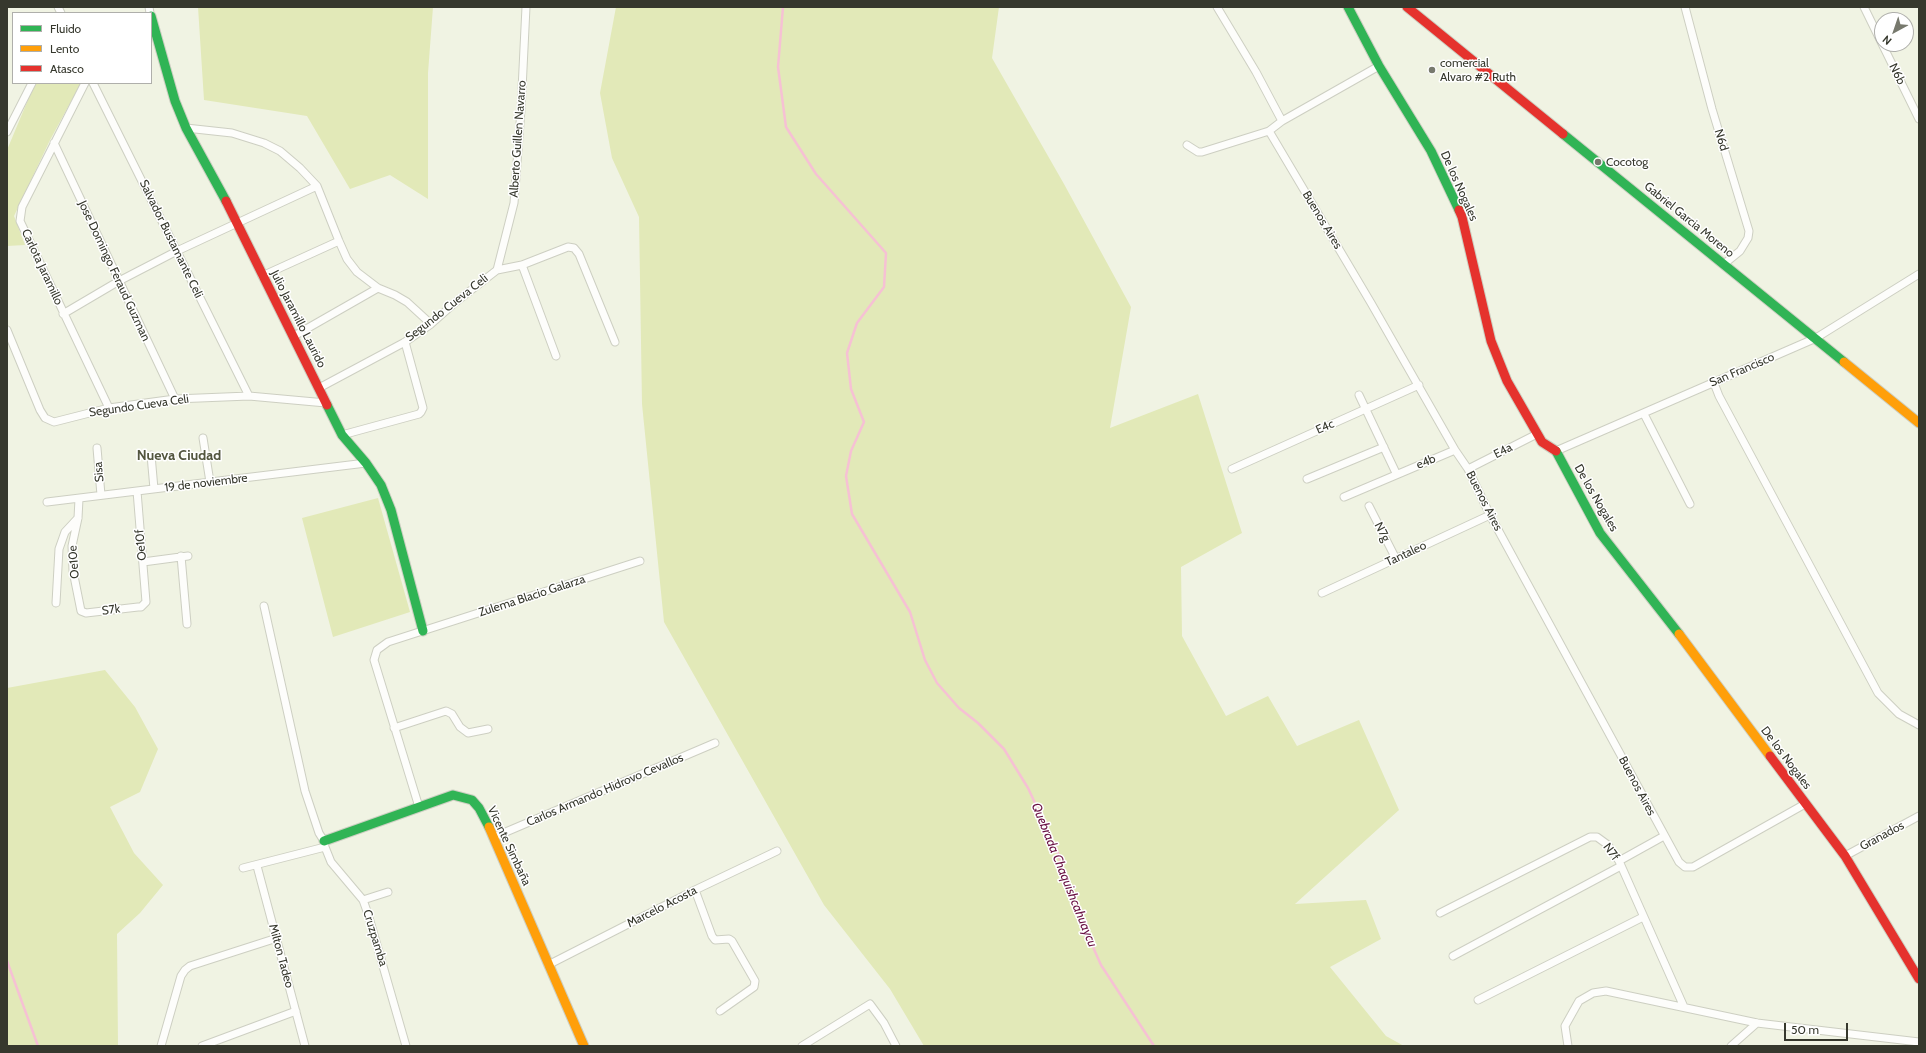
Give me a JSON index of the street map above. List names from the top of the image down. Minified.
{"streets":{"street":["N6b","Alberto Guillen Navarro","N6d","De los Nogales","Buenos Aires","Gabriel Garcia Moreno","Salvador Bustamante Celi","Carlota Jaramillo","Jose Domingo Feraud Guzman","Segundo Cueva Celi","Julio Jaramillo Laurido","San Francisco","E4c","E4a","e4b","Sisa","19 de noviembre","N7g","Oe10f","Tantaleo","Oe10e","Zulema Blacio Galarza","S7k","Carlos Armando Hidrovo Cevallos","Granados","Vicente Simbaña","N7f","Marcelo Acosta","Cruzpamba","Milton Tadeo"]},"crossings":[["Alberto Guillen Navarro","Segundo Cueva Celi"],["N6d","Gabriel Garcia Moreno"],["De los Nogales","Buenos Aires"],["De los Nogales","San Francisco"],["De los Nogales","E4a"],["De los Nogales","Granados"],["Buenos Aires","E4c"],["Buenos Aires","E4a"],["Buenos Aires","e4b"],["Buenos Aires","Tantaleo"],["Gabriel Garcia Moreno","San Francisco"],["Salvador Bustamante Celi","Segundo Cueva Celi"],["Carlota Jaramillo","Jose Domingo Feraud Guzman"],["Carlota Jaramillo","Segundo Cueva Celi"],["Jose Domingo Feraud Guzman","Segundo Cueva Celi"],["Segundo Cueva Celi","Julio Jaramillo Laurido"],["Julio Jaramillo Laurido","19 de noviembre"],["Julio Jaramillo Laurido","Zulema Blacio Galarza"],["Sisa","19 de noviembre"],["19 de noviembre","Oe10f"],["19 de noviembre","Oe10e"],["N7g","Tantaleo"],["Oe10f","S7k"],["Oe10e","S7k"],["Carlos Armando Hidrovo Cevallos","Vicente Simbaña"],["Vicente Simbaña","Marcelo Acosta"],["Vicente Simbaña","Cruzpamba"],["Vicente Simbaña","Milton Tadeo"]],"districts":["Nueva Ciudad"],"water":["Quebrada Chaquishcahuaycu"],"places":["comercial Alvaro #2 Ruth","Cocotog"],"legend":["Fluido","Lento","Atasco"],"scale_bar":"50 m","north":"bottom left"}
